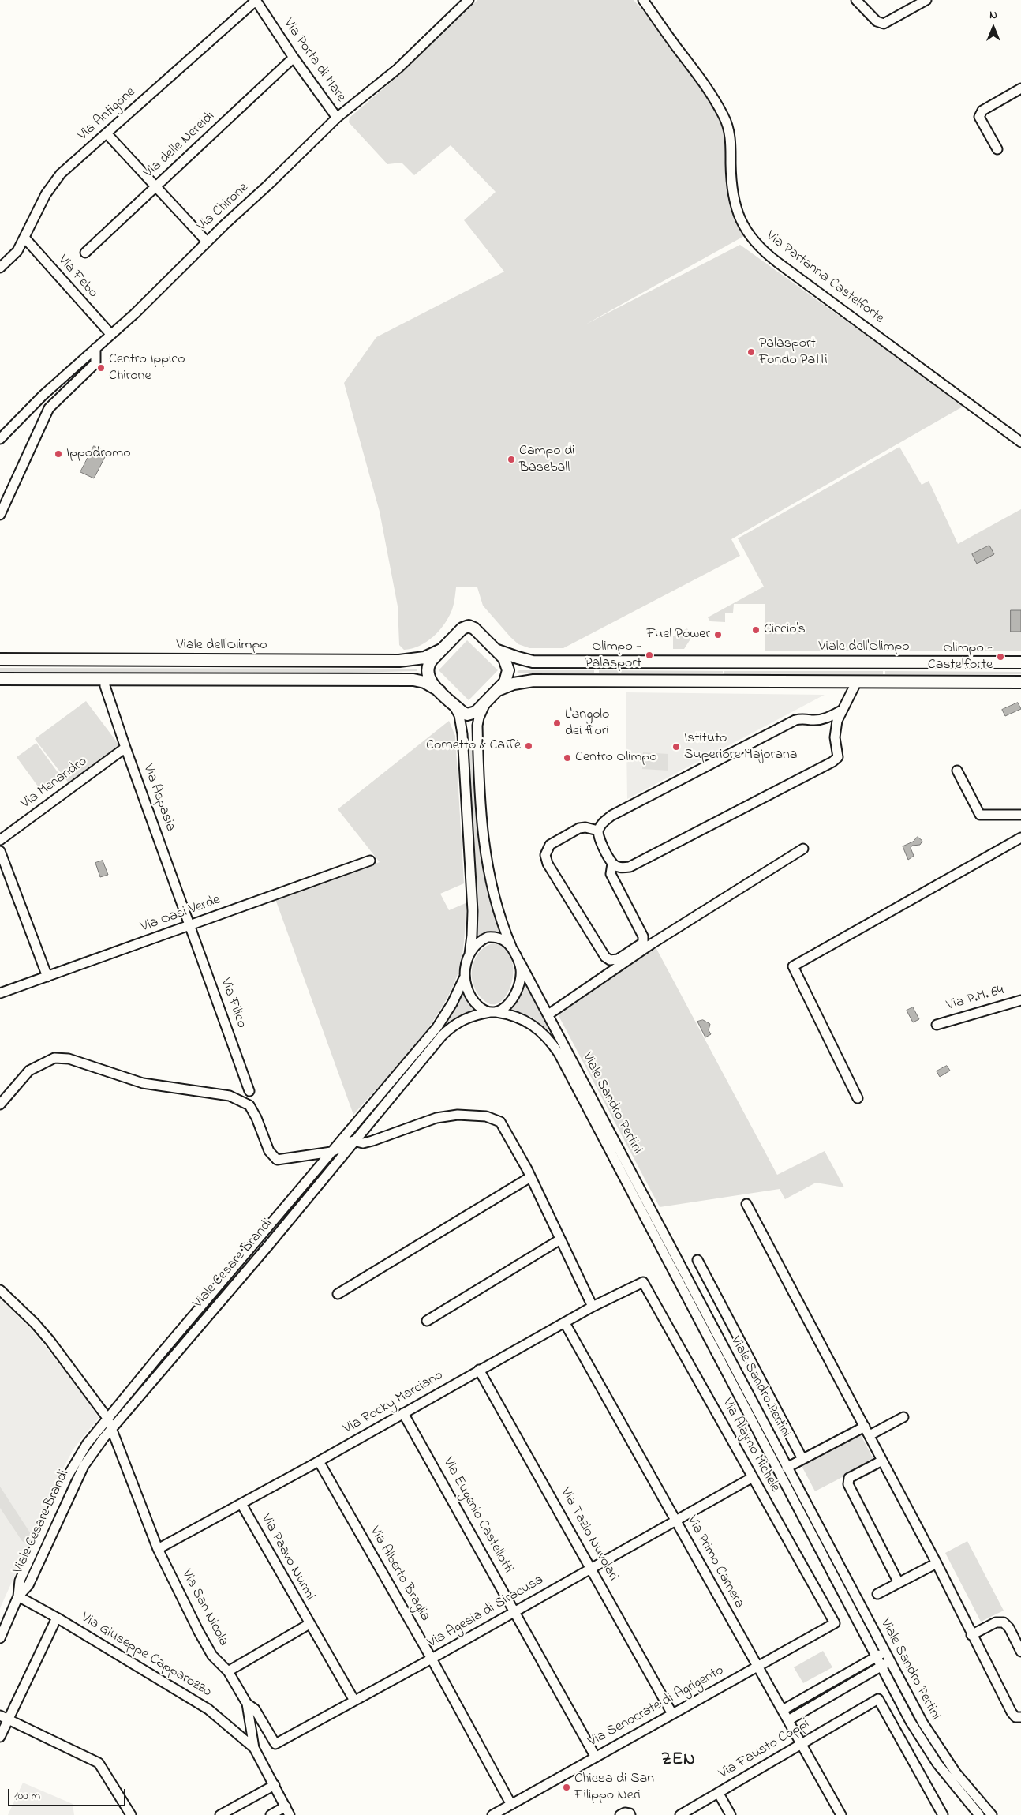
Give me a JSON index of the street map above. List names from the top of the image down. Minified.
{"streets":{"street":["Via Porta di Mare","Via Antigone","Via delle Nereidi","Via Chirone","Via Febo","Via Partanna Castelforte","Viale dell'Olimpo","Via Menandro","Via Aspasia","Via Oasi Verde","Via P.M. 64","Via Filico","Viale Sandro Pertini","Viale Cesare Brandi","Via Rocky Marciano","Via Alajmo Michele","Via Eugenio Castellotti","Via Tazio Nuvolari","Via Paavo Nurmi","Via Primo Carnera","Via Alberto Braglia","Via San Nicola","Via Agesia di Siracusa","Via Giuseppe Capparozzo","Via Senocrate di Agrigento","Via Fausto Coppi"]},"crossings":[["Via Porta di Mare","Via Antigone"],["Via Porta di Mare","Via delle Nereidi"],["Via Porta di Mare","Via Chirone"],["Via Antigone","Via Febo"],["Via Chirone","Via Febo"],["Via Menandro","Via Aspasia"],["Via Aspasia","Via Oasi Verde"],["Via Aspasia","Via Filico"],["Via Oasi Verde","Via Filico"],["Viale Sandro Pertini","Viale Cesare Brandi"],["Viale Cesare Brandi","Via San Nicola"],["Viale Cesare Brandi","Via Giuseppe Capparozzo"],["Via Rocky Marciano","Via Alajmo Michele"],["Via Rocky Marciano","Via Eugenio Castellotti"],["Via Rocky Marciano","Via Tazio Nuvolari"],["Via Rocky Marciano","Via Paavo Nurmi"],["Via Rocky Marciano","Via Primo Carnera"],["Via Rocky Marciano","Via Alberto Braglia"],["Via Rocky Marciano","Via San Nicola"],["Via Alajmo Michele","Via Agesia di Siracusa"],["Via Alajmo Michele","Via Senocrate di Agrigento"],["Via Eugenio Castellotti","Via Agesia di Siracusa"],["Via Eugenio Castellotti","Via Senocrate di Agrigento"],["Via Tazio Nuvolari","Via Agesia di Siracusa"],["Via Tazio Nuvolari","Via Senocrate di Agrigento"],["Via Paavo Nurmi","Via Agesia di Siracusa"],["Via Primo Carnera","Via Agesia di Siracusa"],["Via Primo Carnera","Via Senocrate di Agrigento"],["Via Primo Carnera","Via Fausto Coppi"],["Via Alberto Braglia","Via Agesia di Siracusa"],["Via Alberto Braglia","Via Senocrate di Agrigento"],["Via San Nicola","Via Agesia di Siracusa"],["Via San Nicola","Via Giuseppe Capparozzo"]],"districts":["ZEN"],"places":["Palasport Fondo Patti","Centro Ippico Chirone","Ippodromo","Campo di Baseball","Ciccio's","Fuel Power","Olimpo - Palasport","Olimpo - Castelforte","L'angolo dei fiori","Cornetto & Caffè","Istituto Superiore Majorana","Centro Olimpo","Chiesa di San Filippo Neri"],"scale_bar":"100 m","north":"top"}
